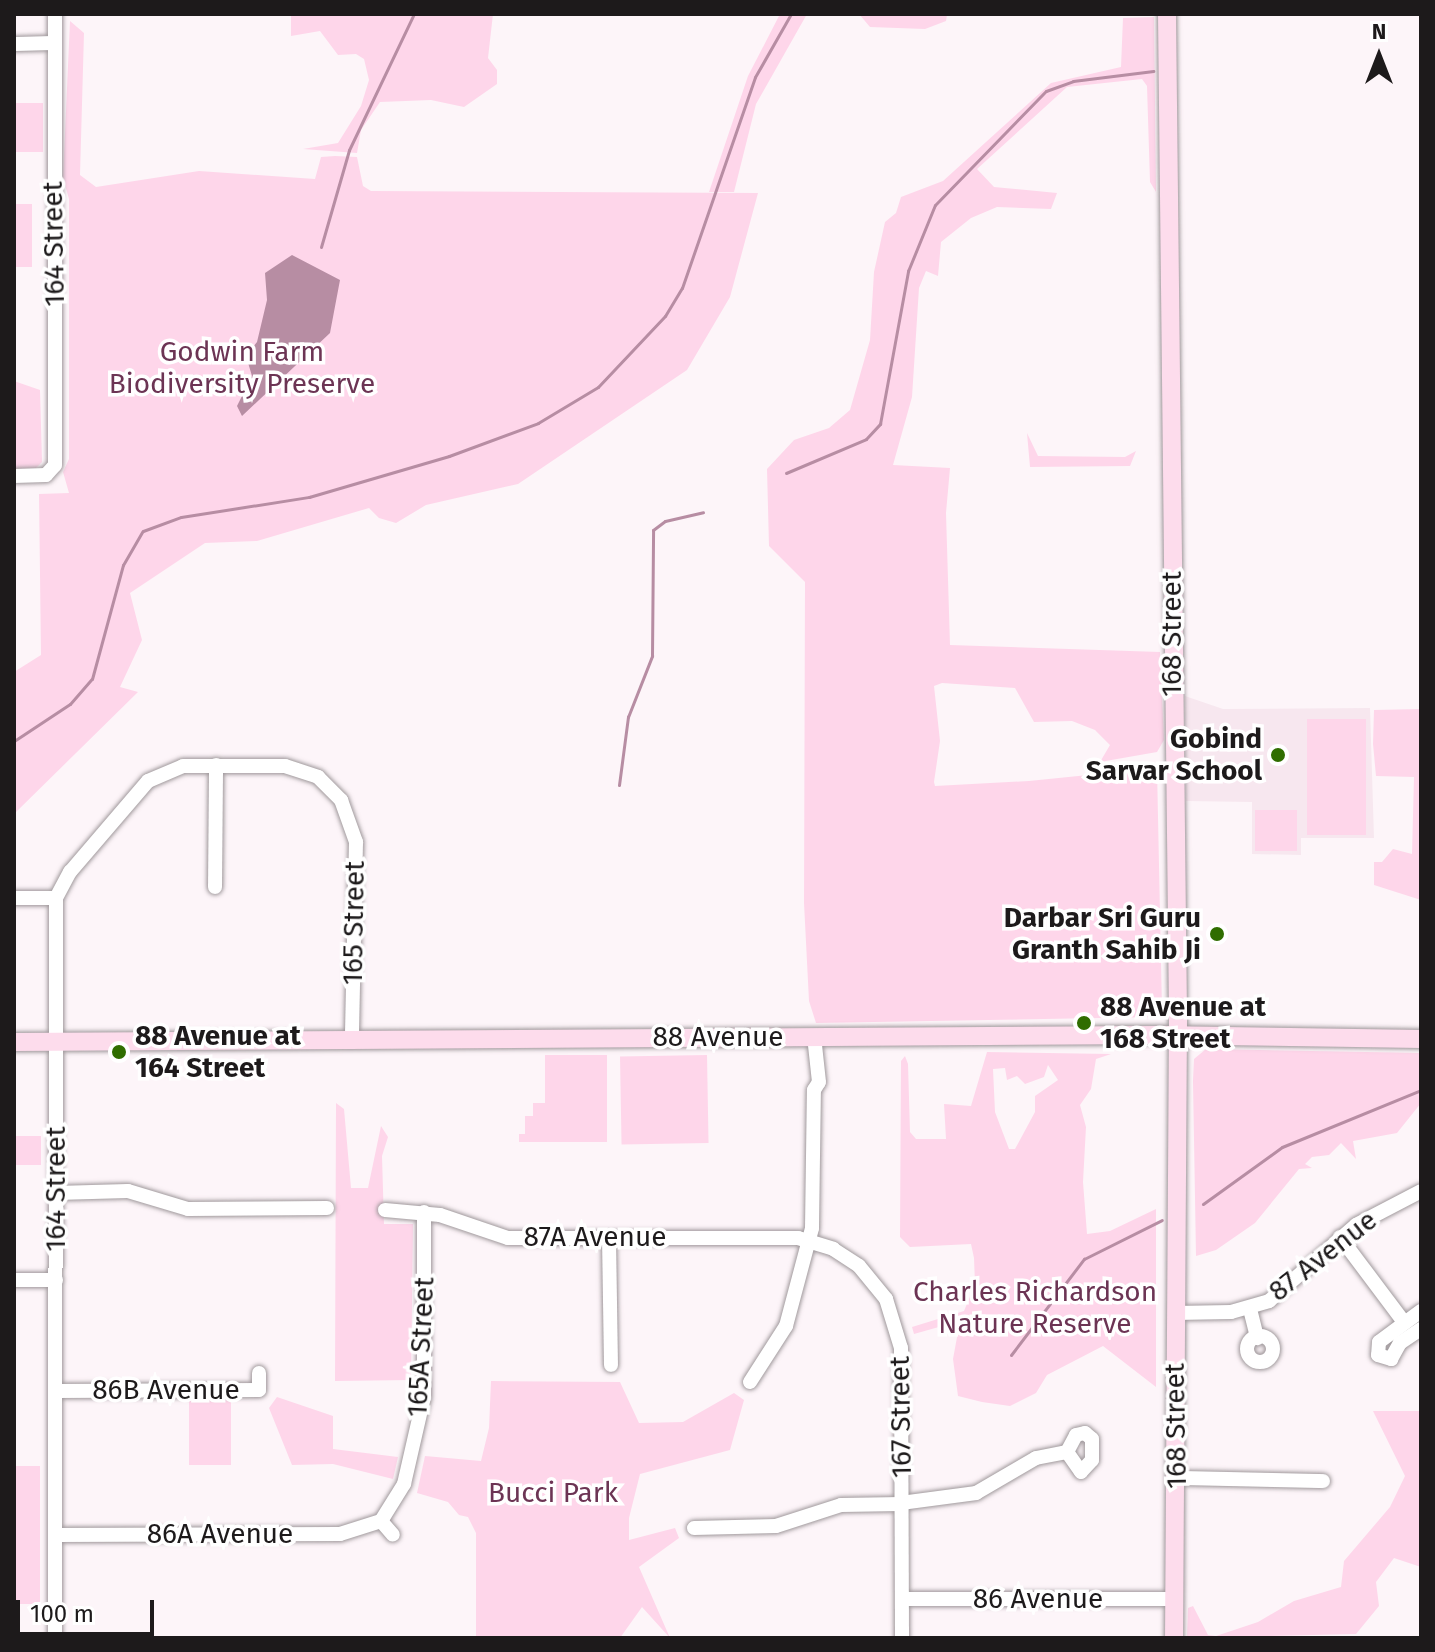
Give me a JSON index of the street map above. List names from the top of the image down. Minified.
{"streets":{"main road":["168 Street","88 Avenue"],"street":["164 Street","165 Street","87A Avenue","87 Avenue","165A Street","86B Avenue","167 Street","86A Avenue","86 Avenue"]},"crossings":[["164 Street","88 Avenue"],["164 Street","86B Avenue"],["164 Street","86A Avenue"],["168 Street","88 Avenue"],["168 Street","87 Avenue"],["168 Street","86 Avenue"],["165 Street","88 Avenue"],["87A Avenue","165A Street"],["87A Avenue","167 Street"],["165A Street","86A Avenue"],["167 Street","86 Avenue"]],"parks":["Godwin Farm Biodiversity Preserve","Charles Richardson Nature Reserve","Bucci Park"],"places":["Gobind Sarvar School","Darbar Sri Guru Granth Sahib Ji","88 Avenue at 168 Street","88 Avenue at 164 Street"],"scale_bar":"100 m","north":"top"}
